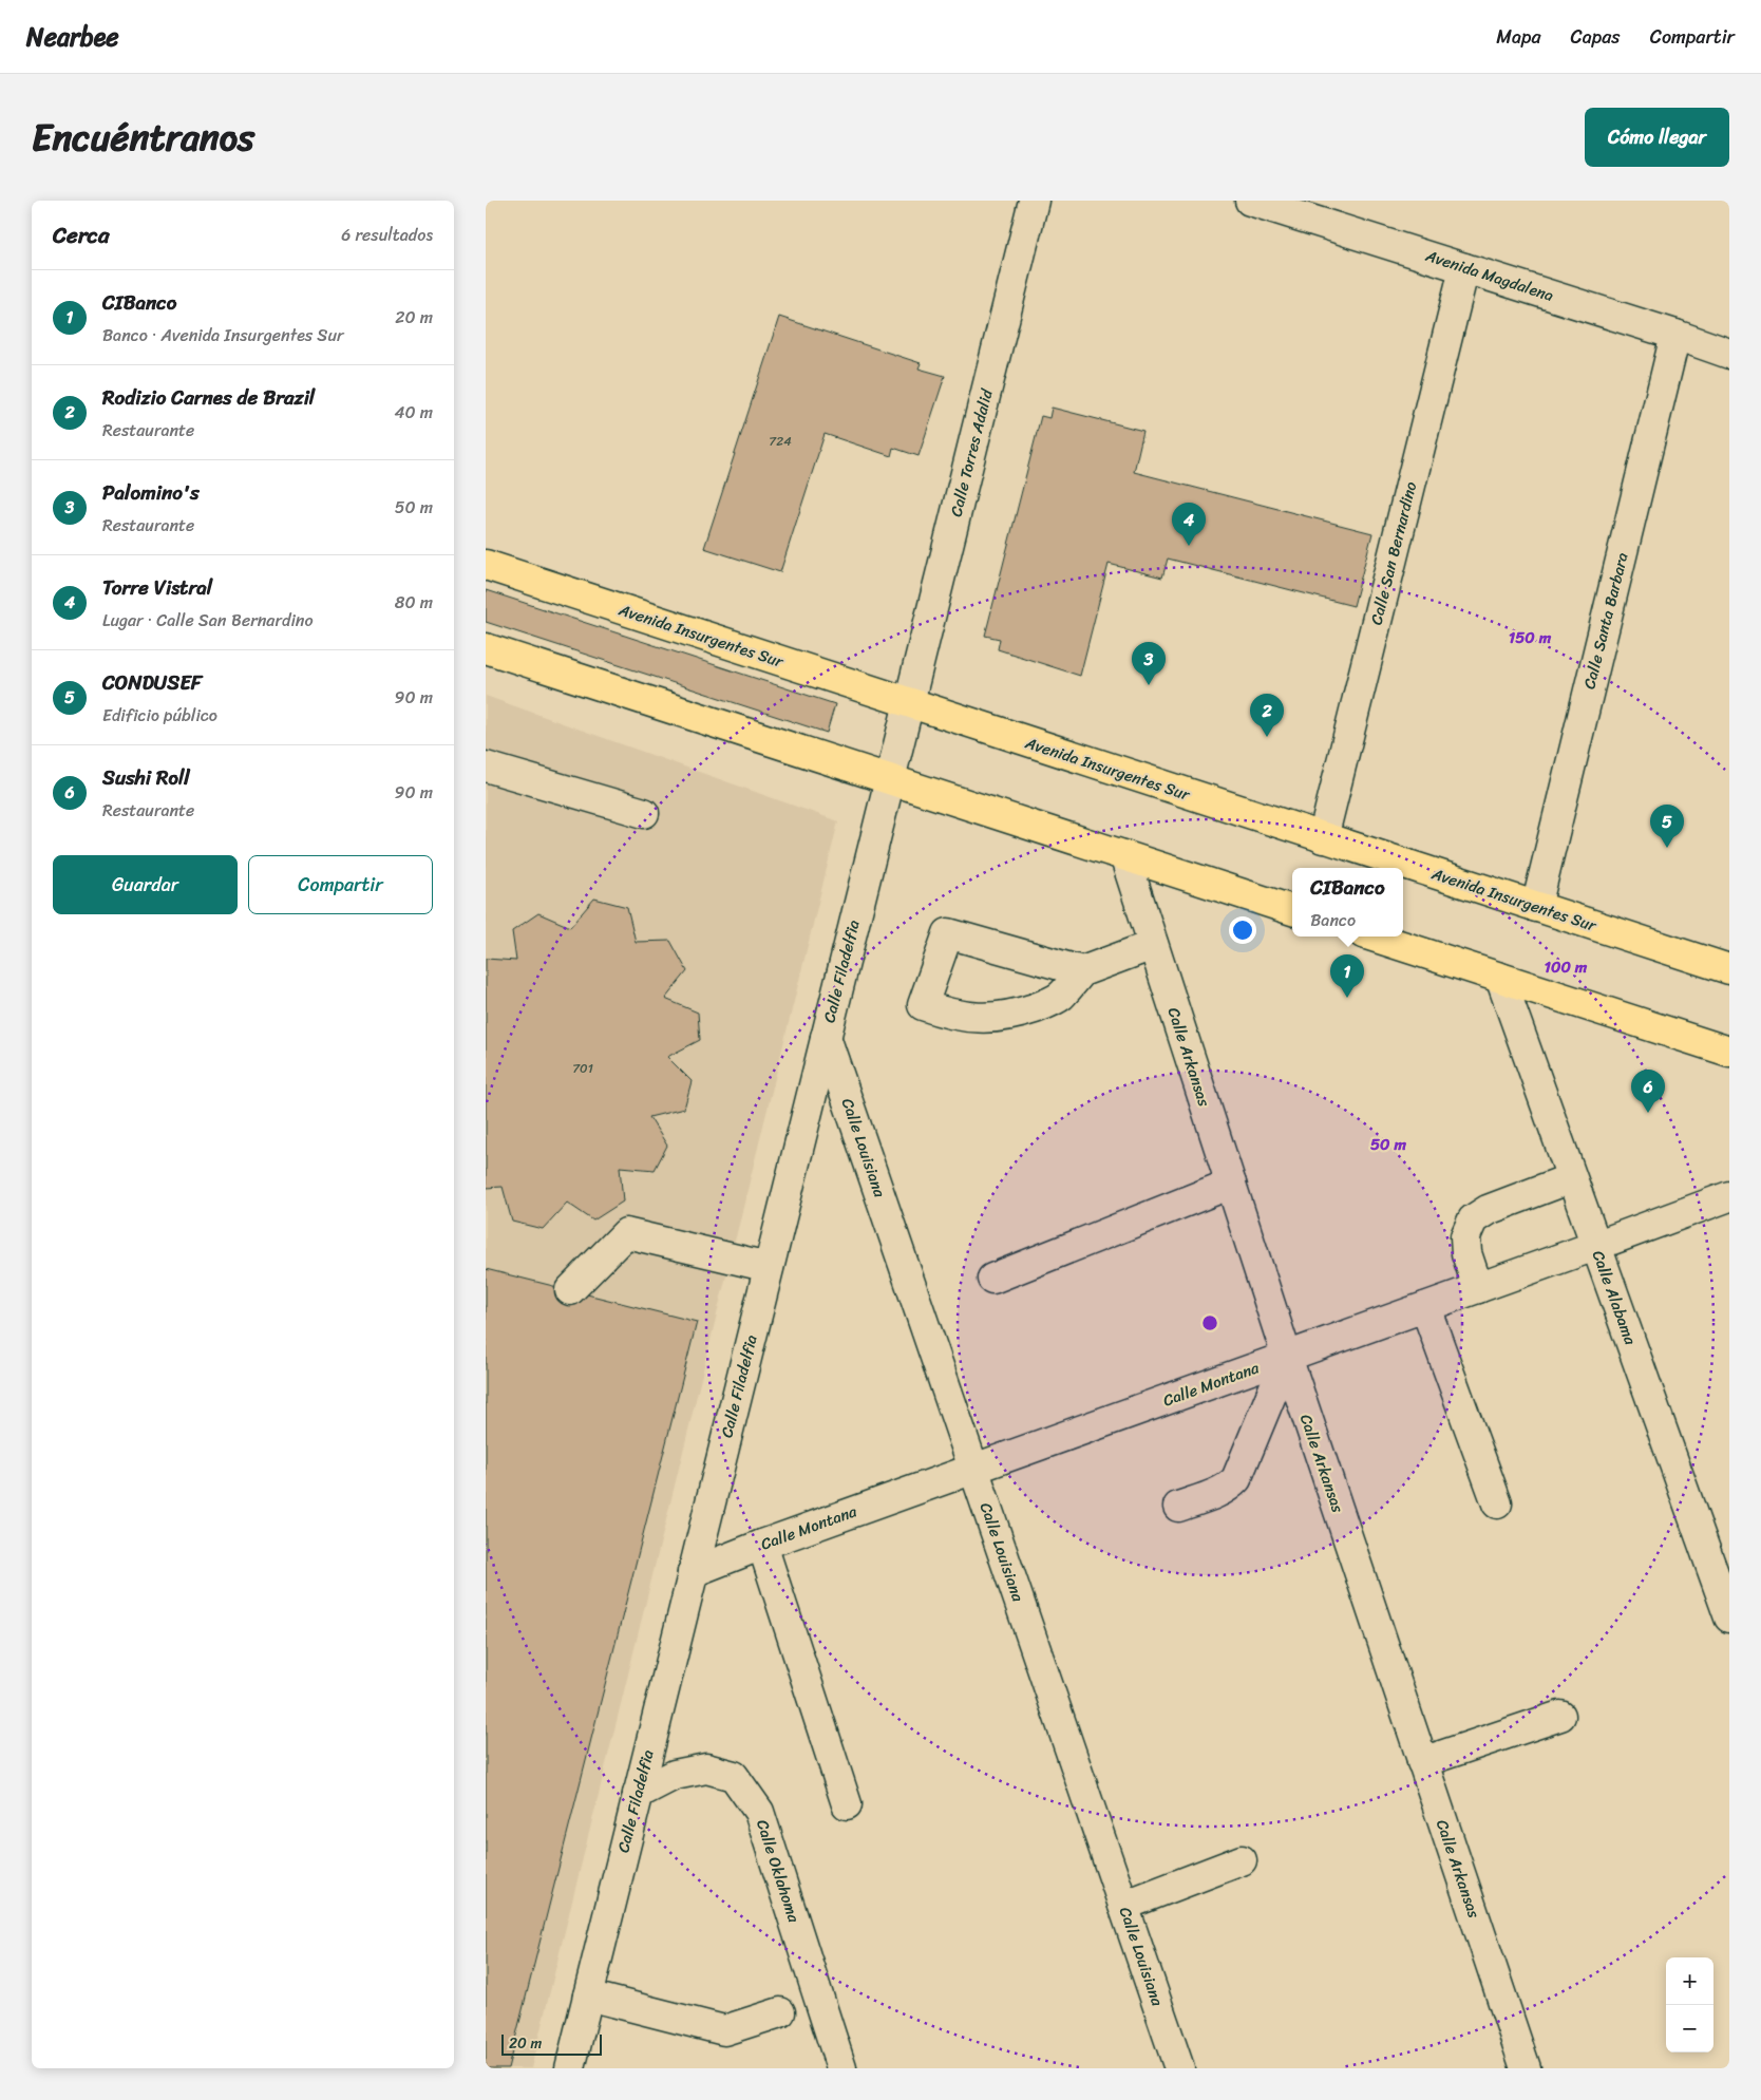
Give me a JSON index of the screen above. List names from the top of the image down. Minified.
{"streets":{"main road":["Avenida Insurgentes Sur"],"street":["Avenida Magdalena","Calle Torres Adalid","Calle San Bernardino","Calle Santa Barbara","Calle Filadelfia","Calle Arkansas","Calle Louisiana","Calle Alabama","Calle Montana","Calle Oklahoma"]},"crossings":[["Avenida Magdalena","Calle San Bernardino"],["Avenida Magdalena","Calle Santa Barbara"],["Calle Torres Adalid","Avenida Insurgentes Sur"],["Calle Torres Adalid","Calle Filadelfia"],["Calle San Bernardino","Avenida Insurgentes Sur"],["Calle Santa Barbara","Avenida Insurgentes Sur"],["Avenida Insurgentes Sur","Calle Filadelfia"],["Calle Filadelfia","Calle Louisiana"],["Calle Filadelfia","Calle Montana"],["Calle Filadelfia","Calle Oklahoma"],["Calle Arkansas","Calle Montana"],["Calle Louisiana","Calle Montana"],["Calle Alabama","Calle Montana"]],"house_numbers":["724","701"],"scale_bar":"20 m","page":{"header":"Nearbee","nav":["Mapa","Capas","Compartir"],"title":"Encuéntranos","buttons":["Cómo llegar",["Guardar","Compartir"]],"heading":["Cerca","6 resultados"],"list":[{"mark":"1","name":"CIBanco","note":"Banco · Avenida Insurgentes Sur","value":"20 m"},{"mark":"2","name":"Rodizio Carnes de Brazil","note":"Restaurante","value":"40 m"},{"mark":"3","name":"Palomino's","note":"Restaurante","value":"50 m"},{"mark":"4","name":"Torre Vistral","note":"Lugar · Calle San Bernardino","value":"80 m"},{"mark":"5","name":"CONDUSEF","note":"Edificio público","value":"90 m"},{"mark":"6","name":"Sushi Roll","note":"Restaurante","value":"90 m"}],"pins":["4","3","2","5","1","6"],"popup":["CIBanco","Banco"],"map_buttons":["+","−"],"scale":"20 m"},"rings":["150 m","100 m","50 m"]}
